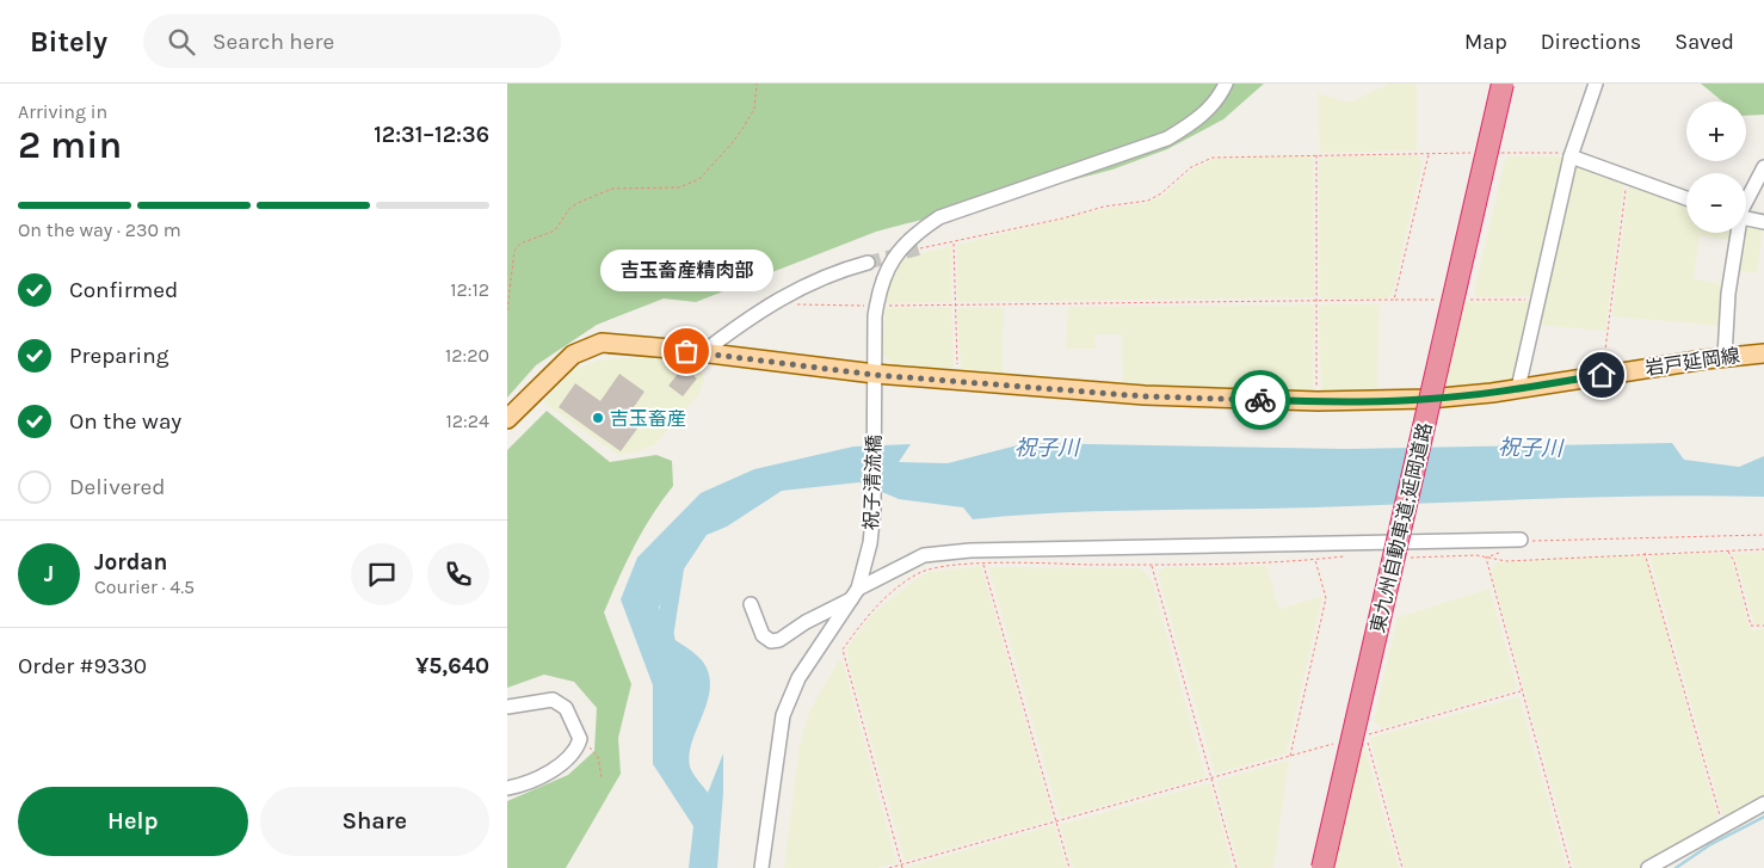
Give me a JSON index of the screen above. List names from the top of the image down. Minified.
{"streets":{"highway":["東九州自動車道;延岡道路"],"main road":["岩戸延岡線"],"street":["祝子清流橋"]},"crossings":[["岩戸延岡線","祝子清流橋"]],"water":["祝子川"],"places":["吉玉畜産精肉部","吉玉畜産"],"page":{"header":"Bitely","search":"Search here","nav":["Map","Directions","Saved"],"heading":["2 min","Arriving in","12:31–12:36"],"panel":["Jordan","Courier · 4.5","Order #9330","¥5,640"],"map_buttons":["+","−"],"bar":"On the way · 230 m","bubble":"吉玉畜産精肉部","list":[["Confirmed","12:12"],["Preparing","12:20"],["On the way","12:24"],"Delivered"],"round":"J","buttons":["Help","Share"]}}
